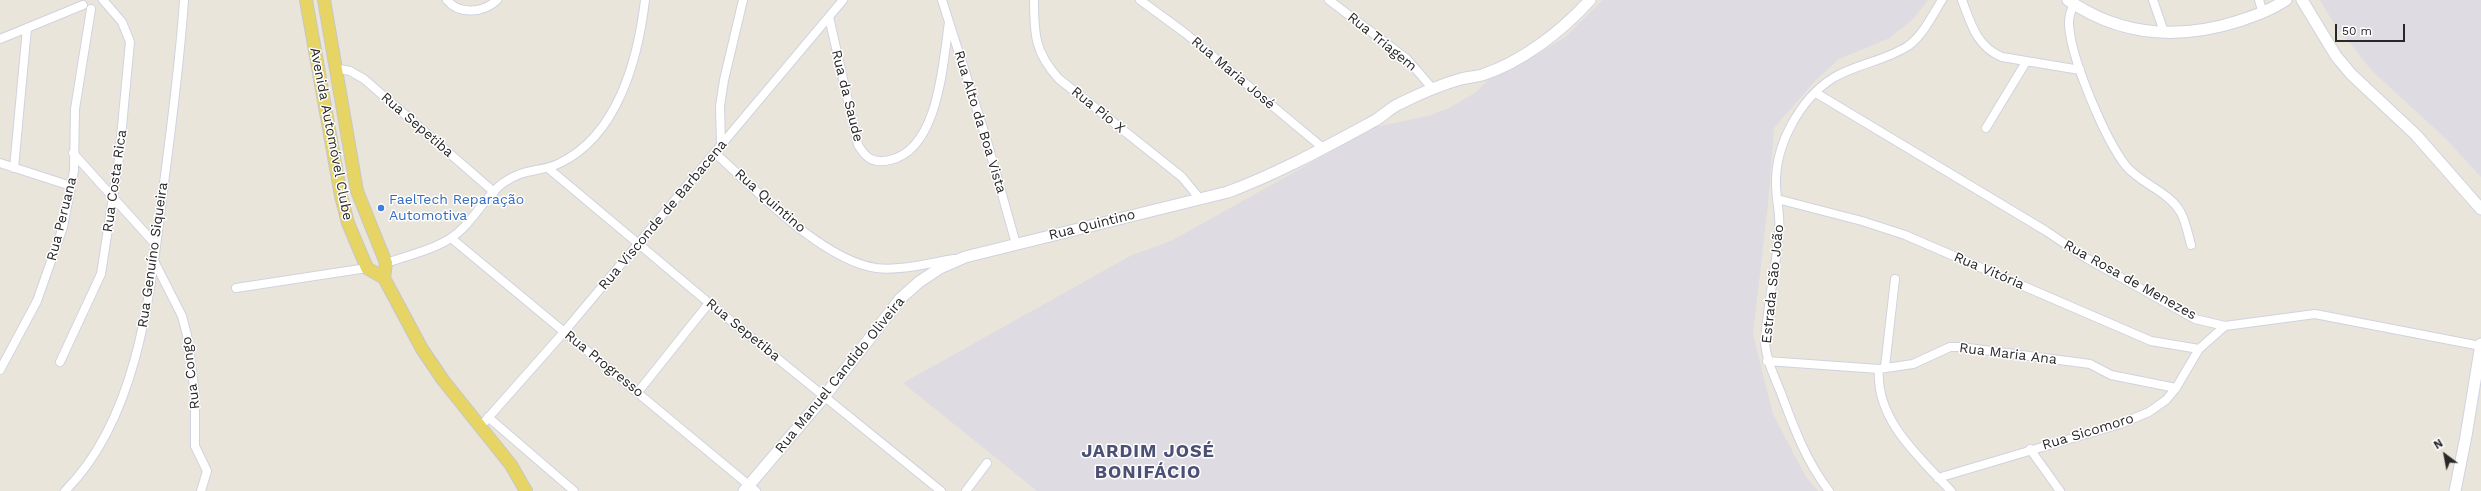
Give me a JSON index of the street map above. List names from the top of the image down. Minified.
{"streets":{"main road":["Avenida Automóvel Clube","Rua Quintino","Rua Manuel Candido Oliveira"],"street":["Rua Triagem","Rua Maria José","Rua da Saude","Rua Pio X","Rua Alto da Boa Vista","Rua Sepetiba","Rua Costa Rica","Rua Visconde de Barbacena","Rua Peruana","Rua Genuíno Siqueira","Rua Vitória","Rua Rosa de Menezes","Estrada São João","Rua Maria Ana","Rua Progresso","Rua Congo","Rua Sicomoro"]},"crossings":[["Rua Triagem","Rua Quintino"],["Rua Maria José","Rua Quintino"],["Rua da Saude","Rua Alto da Boa Vista"],["Rua da Saude","Rua Visconde de Barbacena"],["Rua Pio X","Rua Quintino"],["Rua Alto da Boa Vista","Rua Quintino"],["Rua Sepetiba","Avenida Automóvel Clube"],["Rua Sepetiba","Rua Visconde de Barbacena"],["Rua Sepetiba","Rua Manuel Candido Oliveira"],["Rua Quintino","Rua Visconde de Barbacena"],["Rua Quintino","Rua Manuel Candido Oliveira"],["Rua Visconde de Barbacena","Rua Progresso"],["Rua Genuíno Siqueira","Rua Congo"],["Rua Vitória","Estrada São João"],["Rua Vitória","Rua Sicomoro"],["Rua Rosa de Menezes","Estrada São João"],["Rua Rosa de Menezes","Rua Sicomoro"],["Estrada São João","Rua Maria Ana"],["Rua Maria Ana","Rua Sicomoro"],["Rua Progresso","Rua Manuel Candido Oliveira"]],"districts":["JARDIM JOSÉ BONIFÁCIO"],"places":["FaelTech Reparação Automotiva"],"scale_bar":"50 m","north":"top left"}
